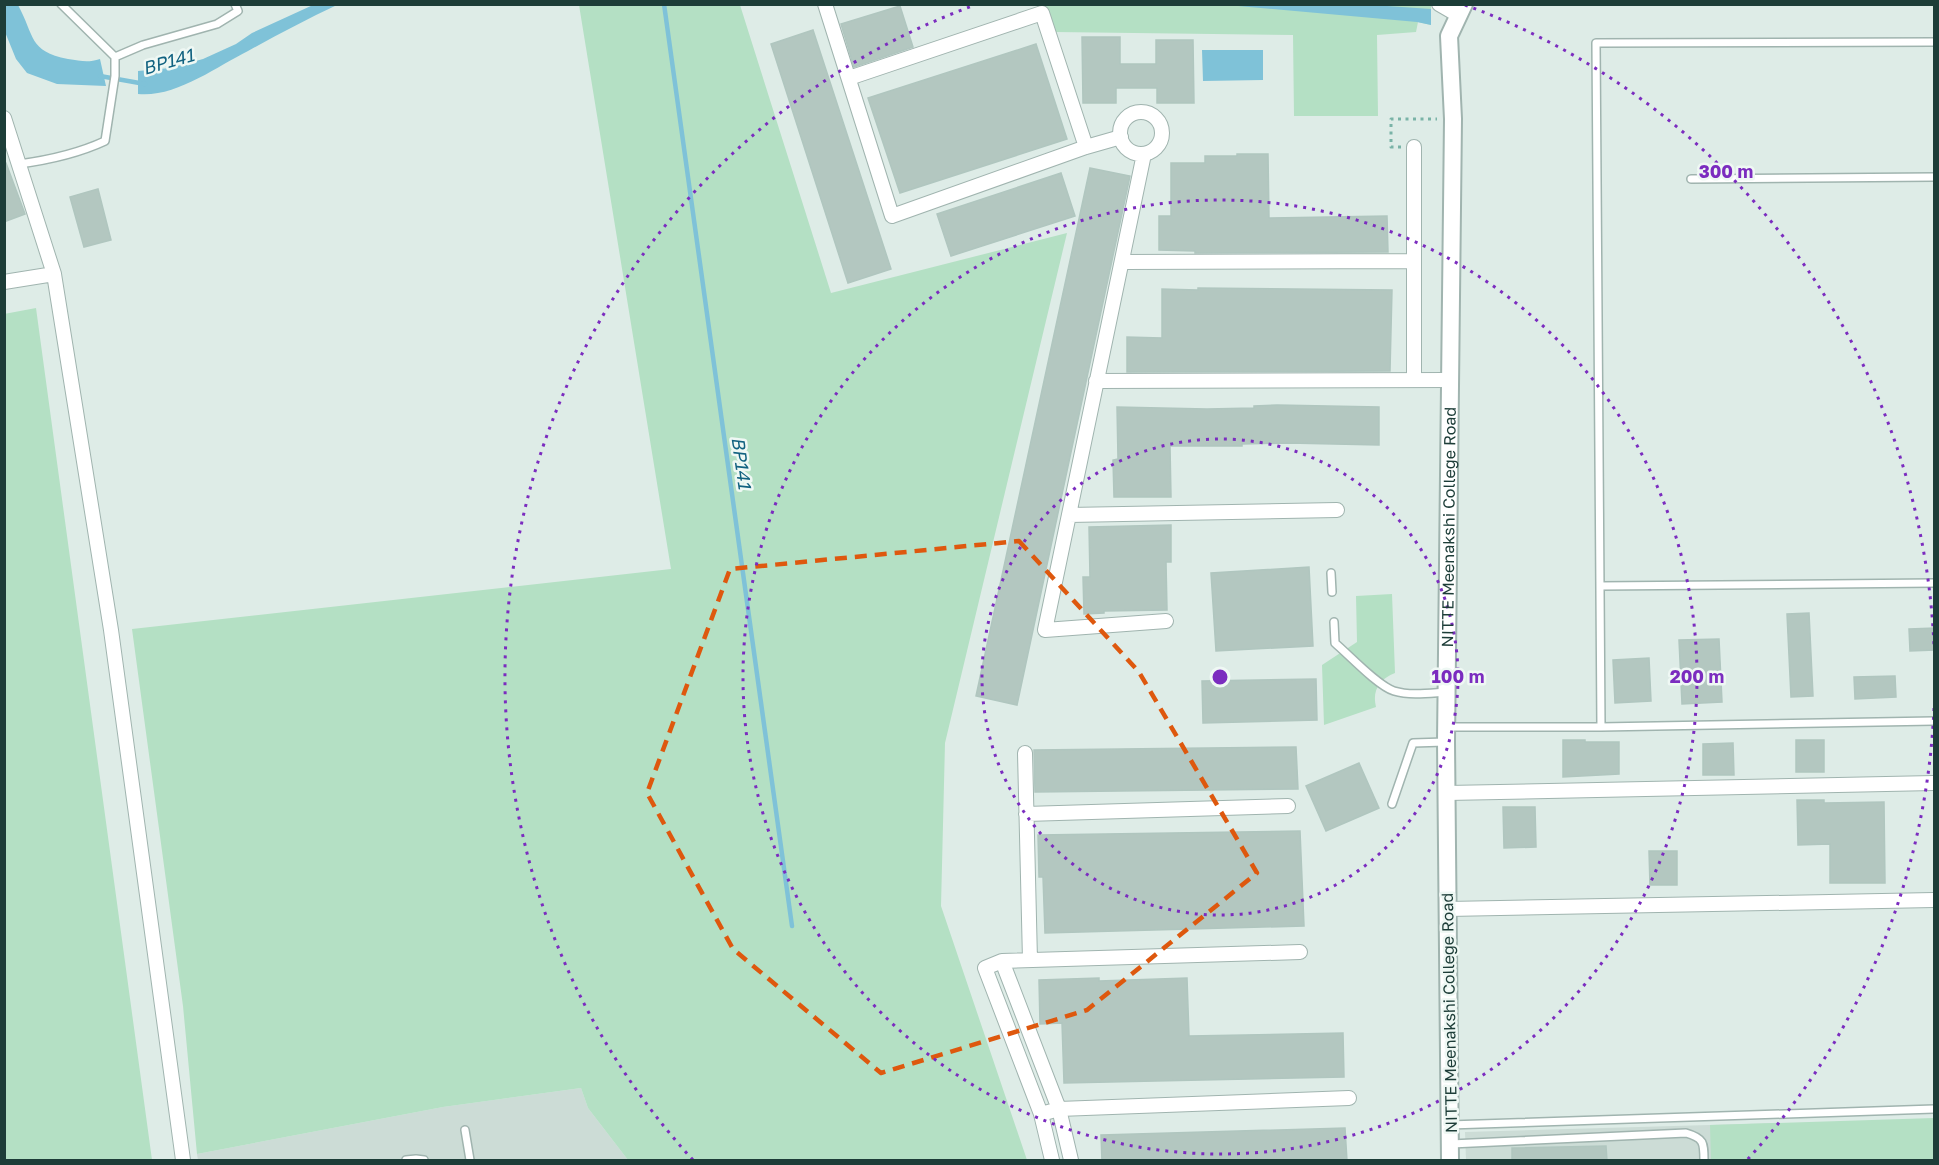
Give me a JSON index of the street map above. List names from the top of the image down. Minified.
{"streets":{"street":["NITTE Meenakshi College Road"]},"water":["BP141"],"rings":["300 m","100 m","200 m"]}
